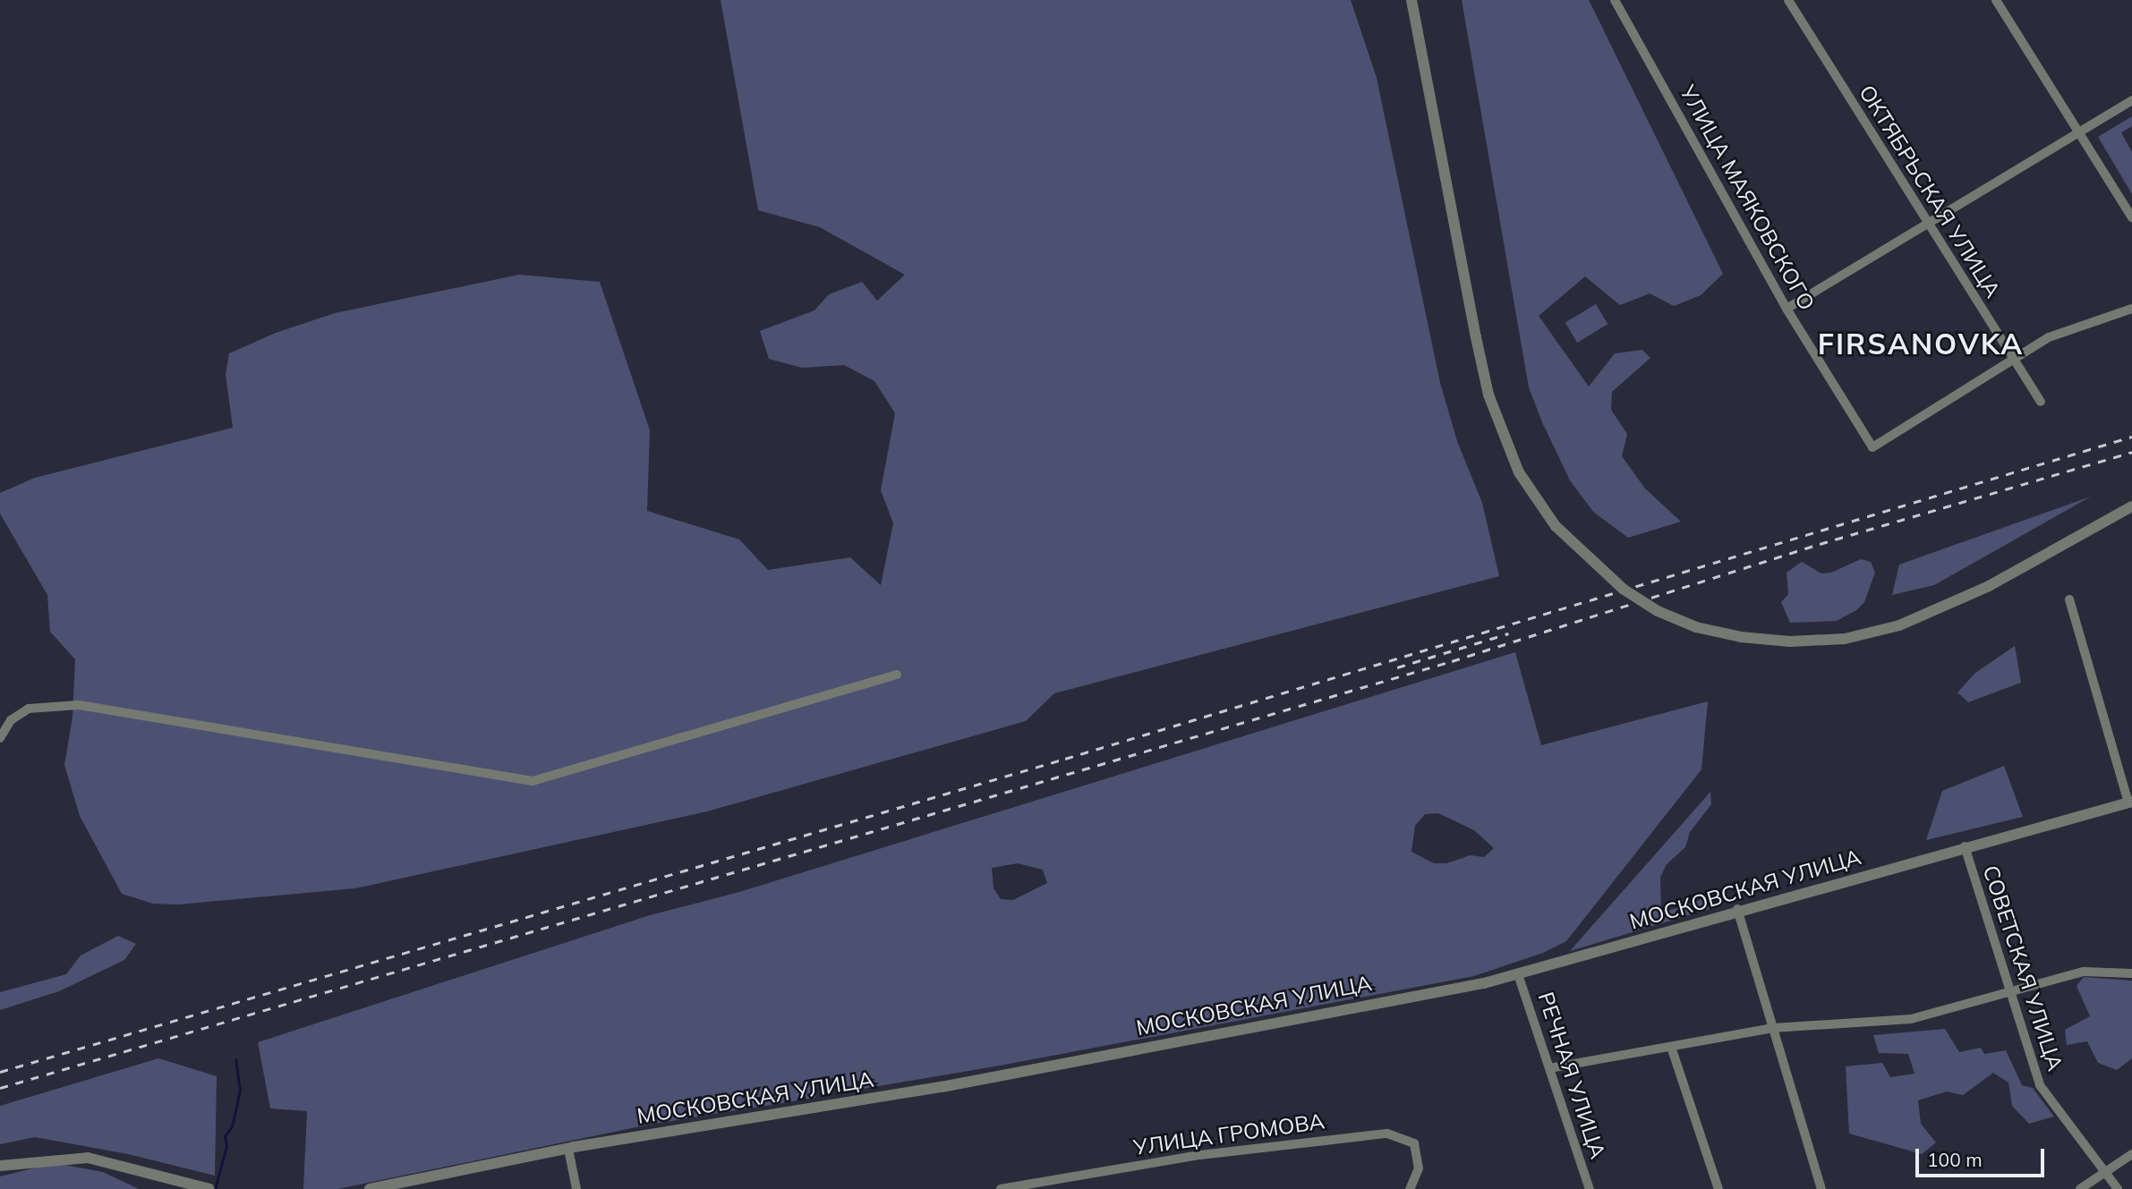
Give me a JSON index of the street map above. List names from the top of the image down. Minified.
{"streets":{"street":["ОКТЯБРЬСКАЯ УЛИЦА","УЛИЦА МАЯКОВСКОГО","МОСКОВСКАЯ УЛИЦА","СОВЕТСКАЯ УЛИЦА","РЕЧНАЯ УЛИЦА","УЛИЦА ГРОМОВА"]},"crossings":[["ОКТЯБРЬСКАЯ УЛИЦА","УЛИЦА МАЯКОВСКОГО"],["МОСКОВСКАЯ УЛИЦА","СОВЕТСКАЯ УЛИЦА"],["МОСКОВСКАЯ УЛИЦА","РЕЧНАЯ УЛИЦА"]],"districts":["FIRSANOVKA"],"scale_bar":"100 m"}
